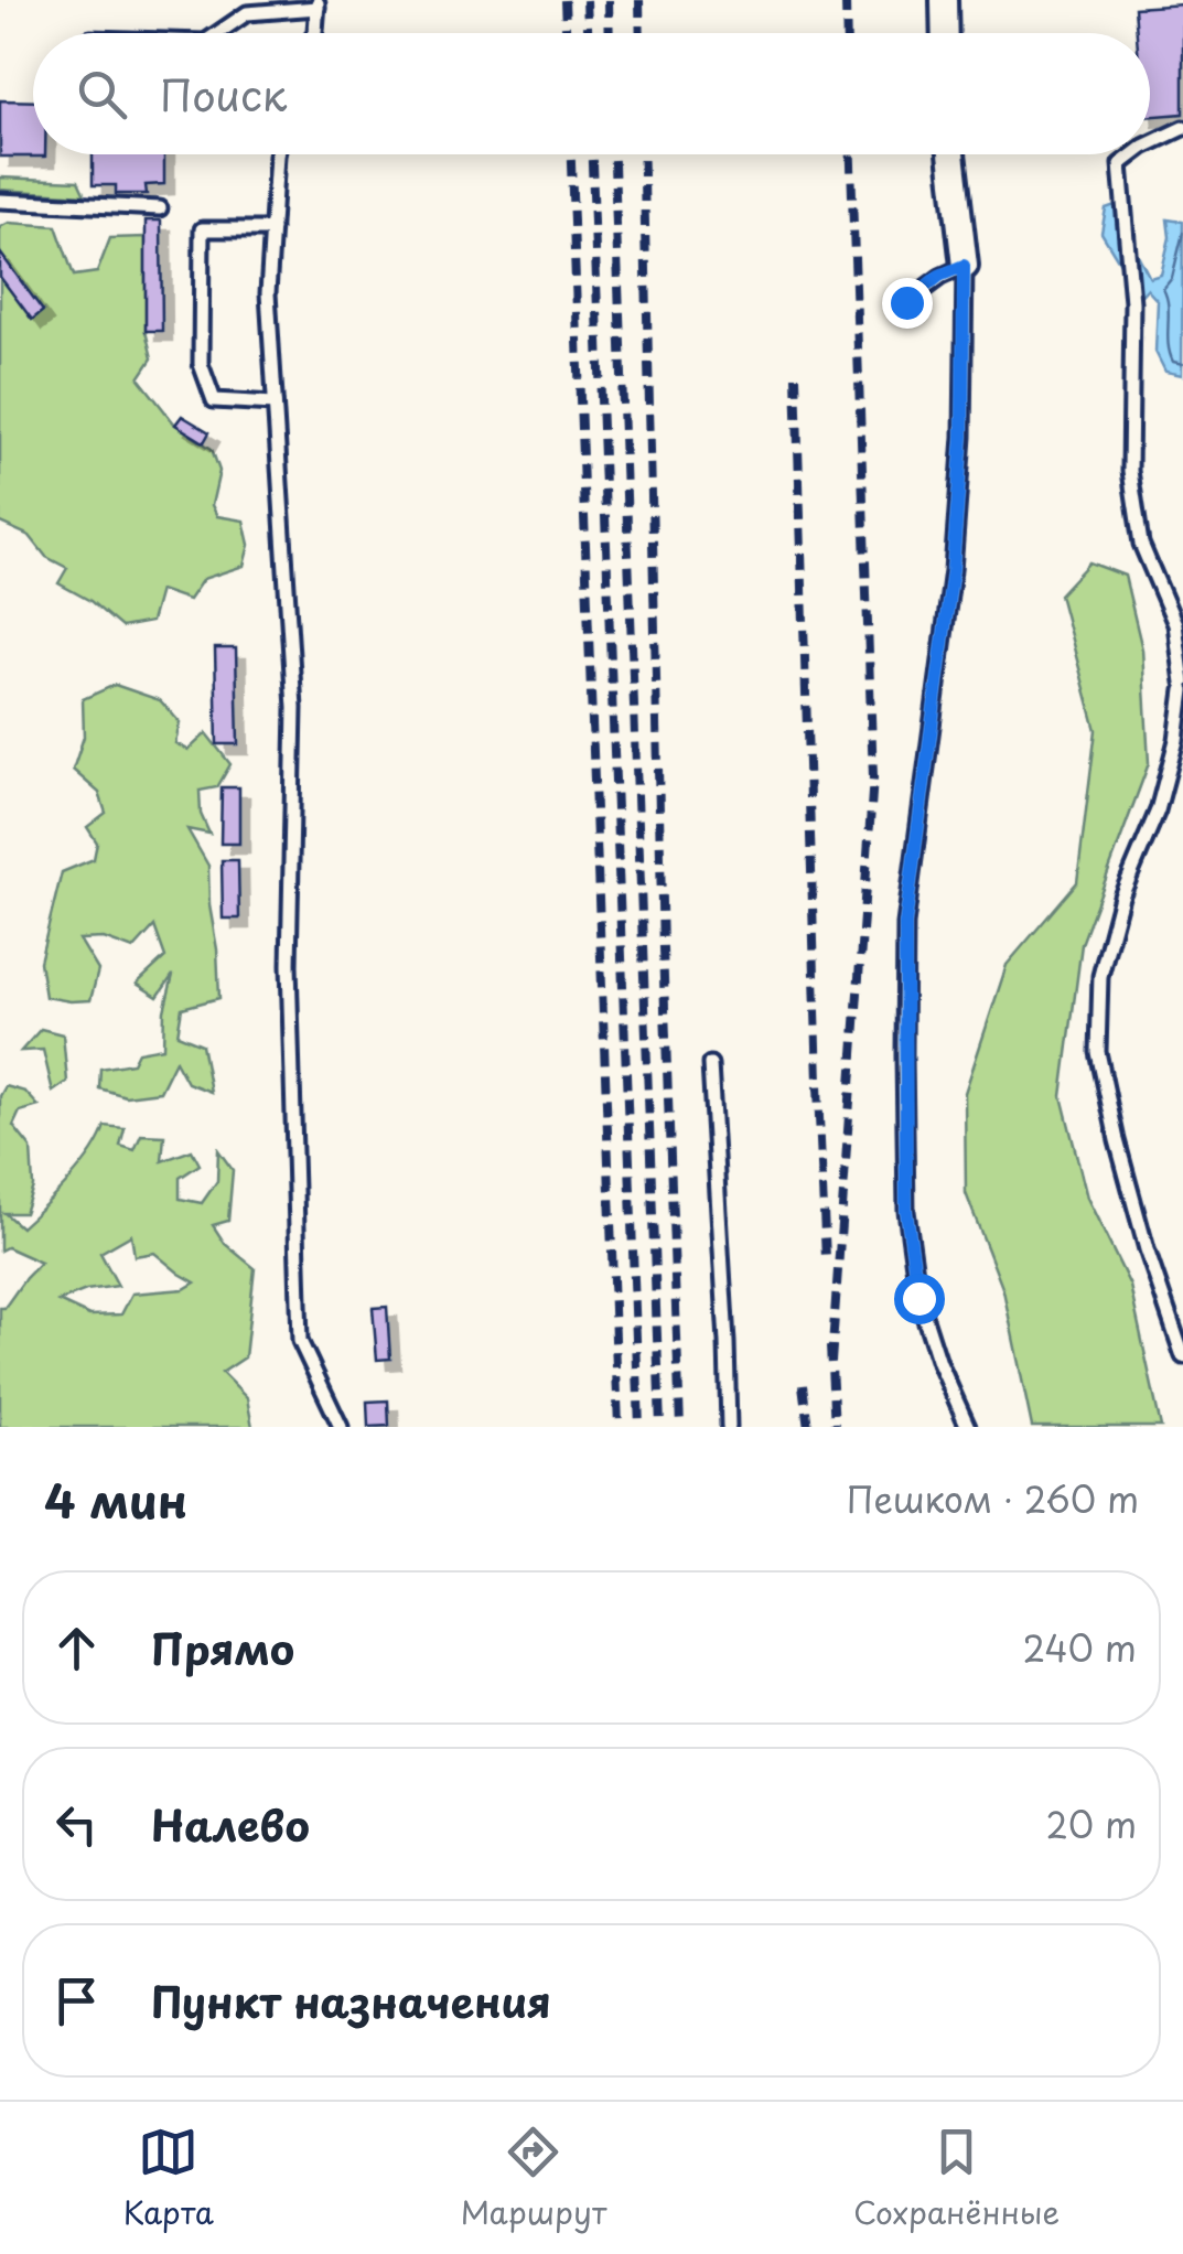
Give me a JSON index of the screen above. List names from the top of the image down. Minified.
{"page":{"search":"Поиск","heading":["4 мин","Пешком · 260 m"],"list":[["Прямо","240 m"],["Налево","20 m"],"Пункт назначения"],"nav":["Карта","Маршрут","Сохранённые"]}}
